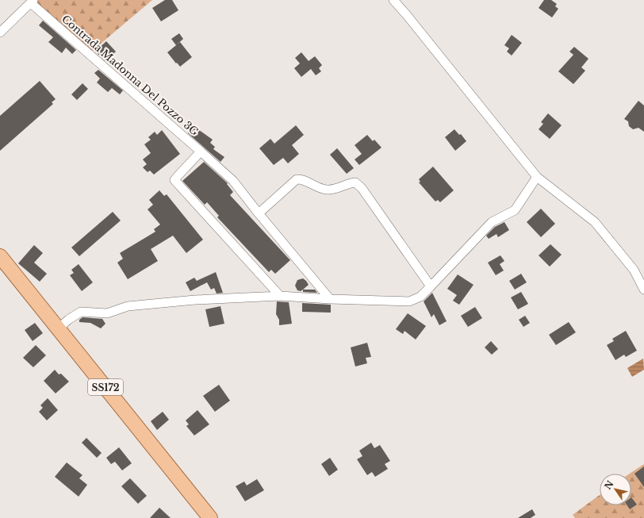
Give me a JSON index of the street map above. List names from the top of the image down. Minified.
{"streets":{"main road":["SS172"],"street":["Contrada Madonna Del Pozzo 3G"]},"north":"top left"}
